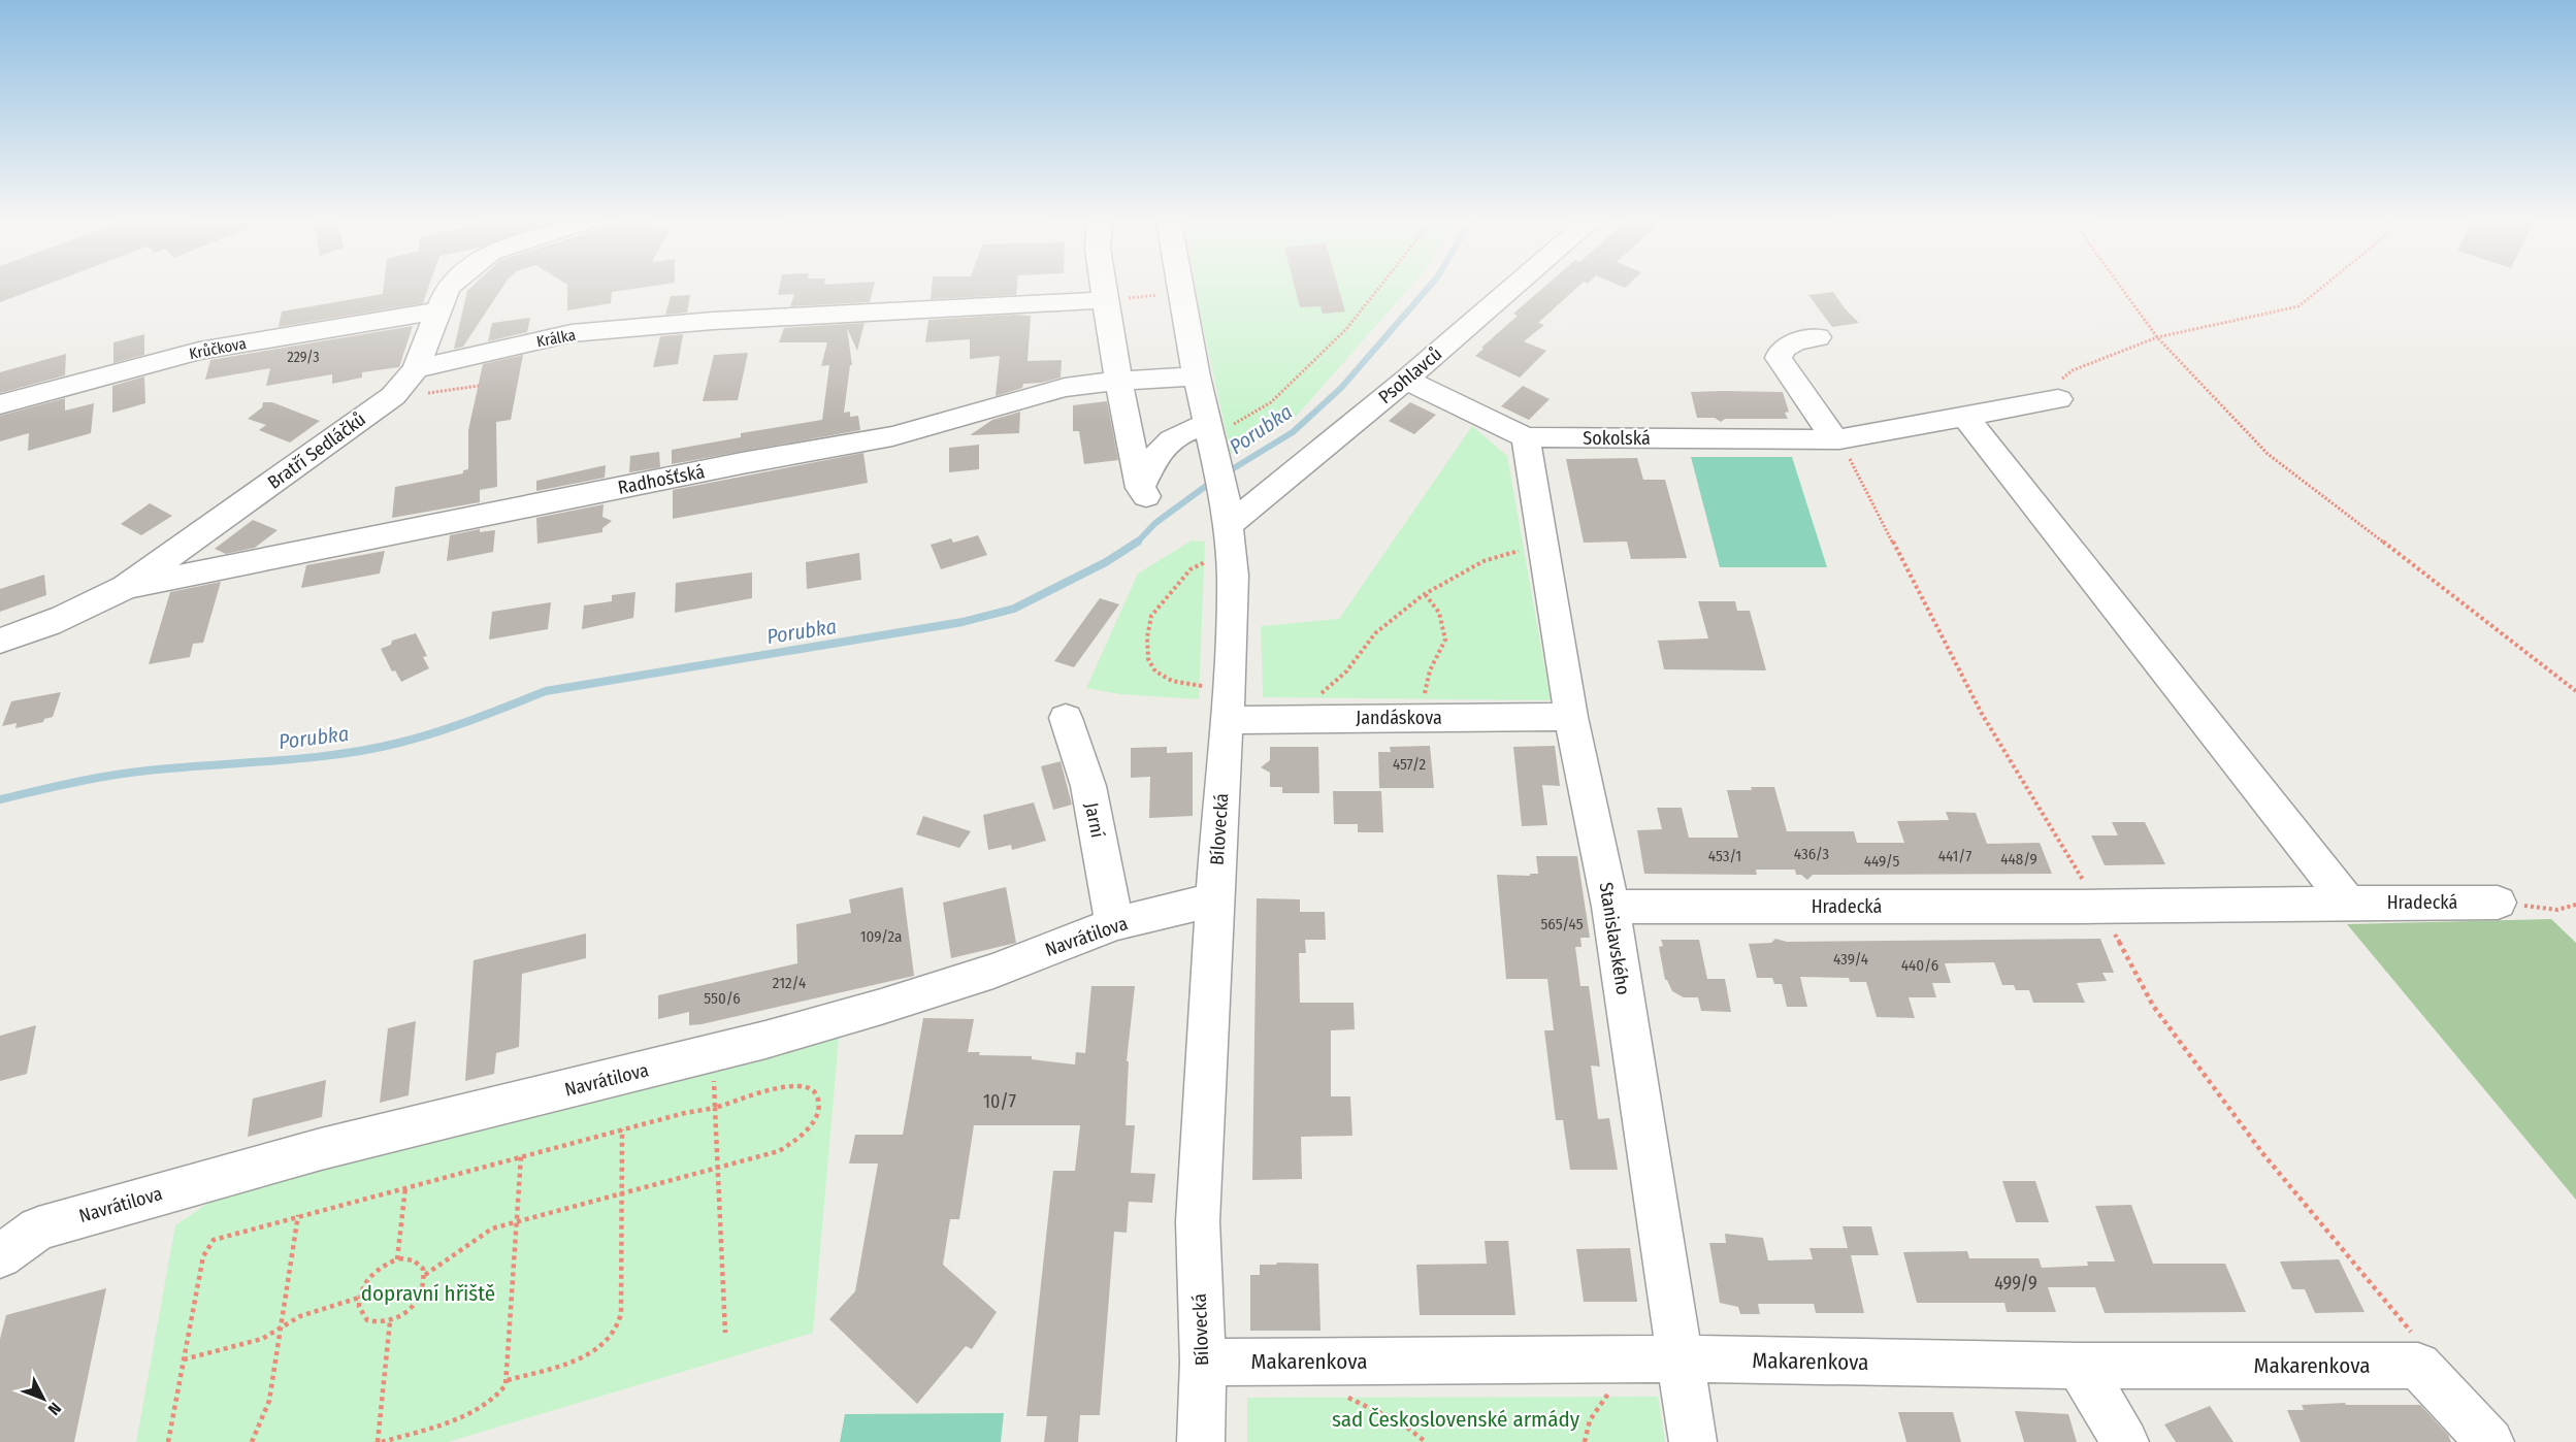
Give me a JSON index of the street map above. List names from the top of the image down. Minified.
{"streets":{"street":["Králka","Krůčkova","Psohlavců","Sokolská","Bratří Sedláčků","Radhošťská","Jandáskova","Jarní","Bílovecká","Hradecká","Navrátilova","Stanislavského","Makarenkova"]},"crossings":[["Králka","Bratří Sedláčků"],["Krůčkova","Bratří Sedláčků"],["Psohlavců","Sokolská"],["Psohlavců","Bílovecká"],["Sokolská","Stanislavského"],["Bratří Sedláčků","Radhošťská"],["Radhošťská","Bílovecká"],["Jandáskova","Bílovecká"],["Jandáskova","Stanislavského"],["Jarní","Navrátilova"],["Bílovecká","Navrátilova"],["Bílovecká","Makarenkova"],["Hradecká","Stanislavského"],["Stanislavského","Makarenkova"]],"water":["Porubka"],"parks":["dopravní hřiště","sad Československé armády"],"house_numbers":["229/3","457/2","436/3","453/1","441/7","448/9","449/5","565/45","109/2a","439/4","440/6","212/4","550/6","10/7","499/9"],"north":"bottom right"}
